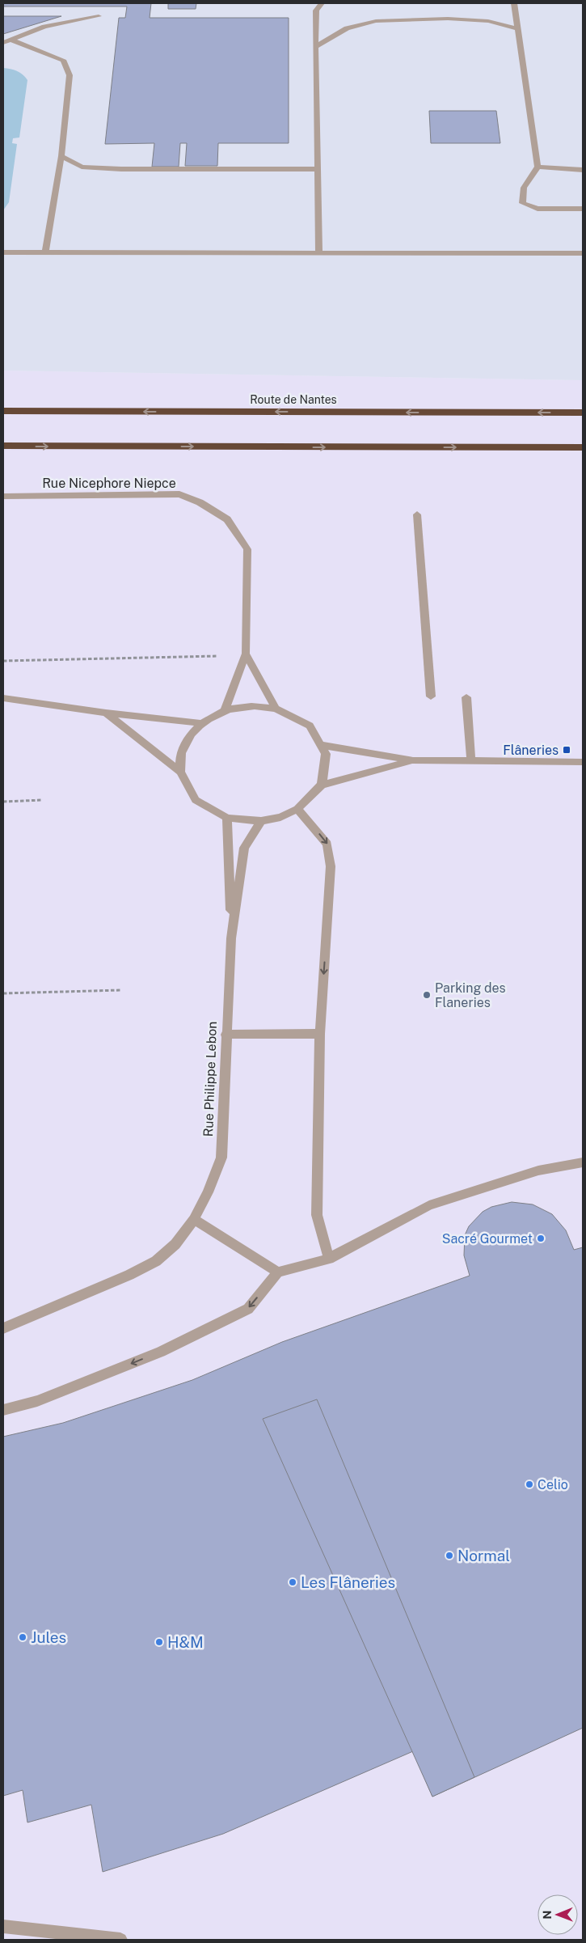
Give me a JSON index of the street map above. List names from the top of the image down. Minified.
{"streets":{"highway":["Route de Nantes"],"street":["Rue Nicephore Niepce","Rue Philippe Lebon"]},"crossings":[["Rue Nicephore Niepce","Rue Philippe Lebon"]],"places":{"transit":["Flâneries"],"other":["Parking des Flaneries","Sacré Gourmet","Celio","Normal","Les Flâneries","Jules","H&M"]},"north":"left"}
